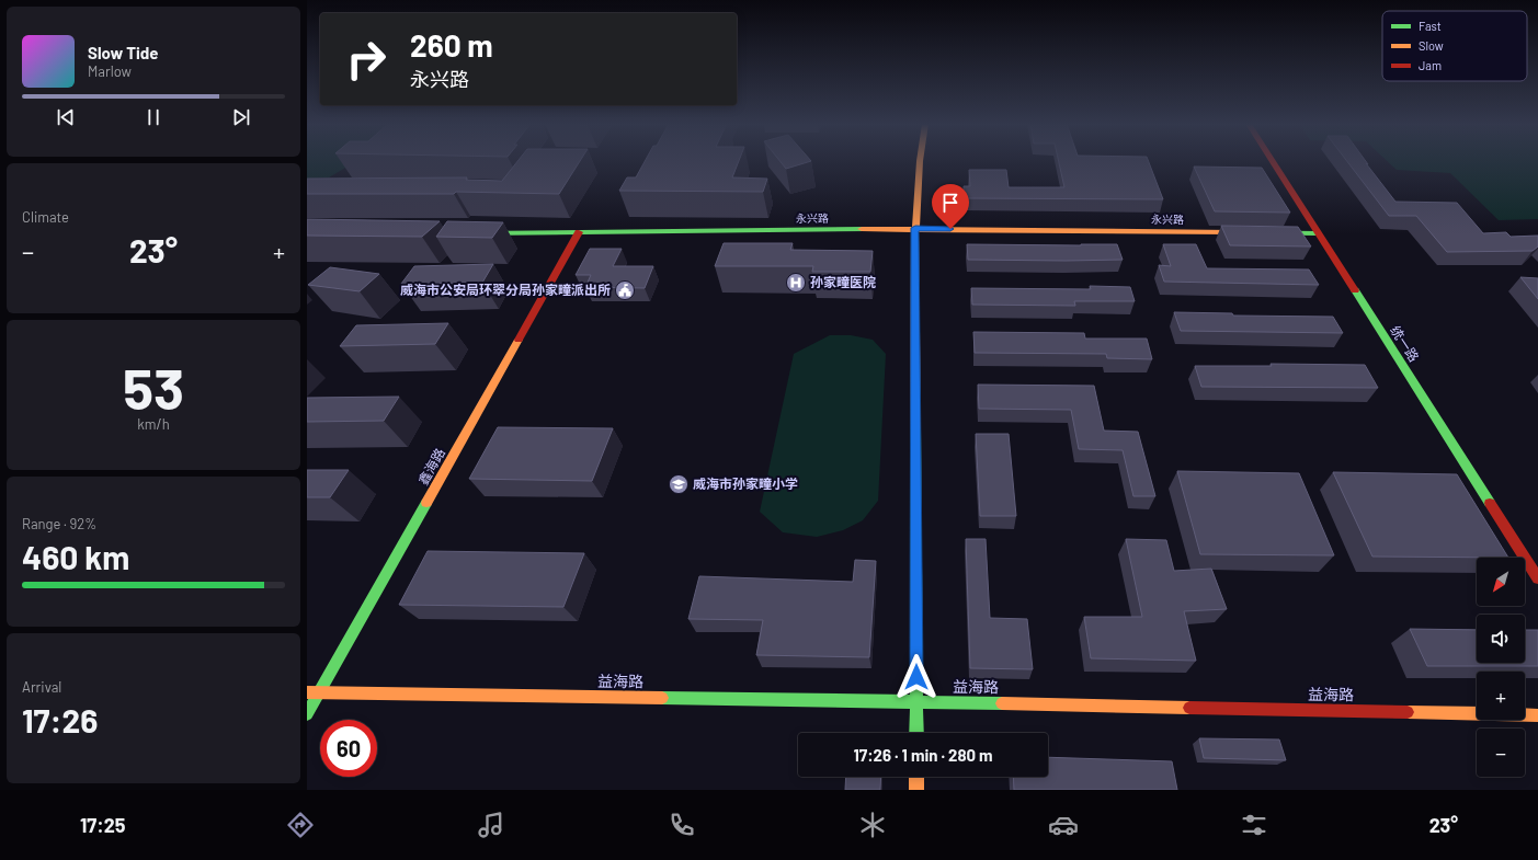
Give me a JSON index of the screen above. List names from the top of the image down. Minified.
{"streets":{"main road":["永兴路","统一路","鑫海路","益海路"]},"crossings":[["永兴路","统一路"],["永兴路","鑫海路"],["鑫海路","益海路"]],"places":{"hospital":["孙家疃医院"],"public building":["威海市公安局环翠分局孙家疃派出所"],"school or university":["威海市孙家疃小学"]},"legend":["Fast","Slow","Jam"],"north":"bottom left","page":{"turn":["260 m","永兴路"],"song":["Slow Tide","Marlow"],"tile":["Climate",["53","km/h"],["Range · 92%","460 km"],["Arrival","17:26"]],"heat":["−","23°","+"],"map_buttons":["+","−"],"limit":"60","trip":"17:26 · 1 min · 280 m","tabs":["17:25","23°"]}}
